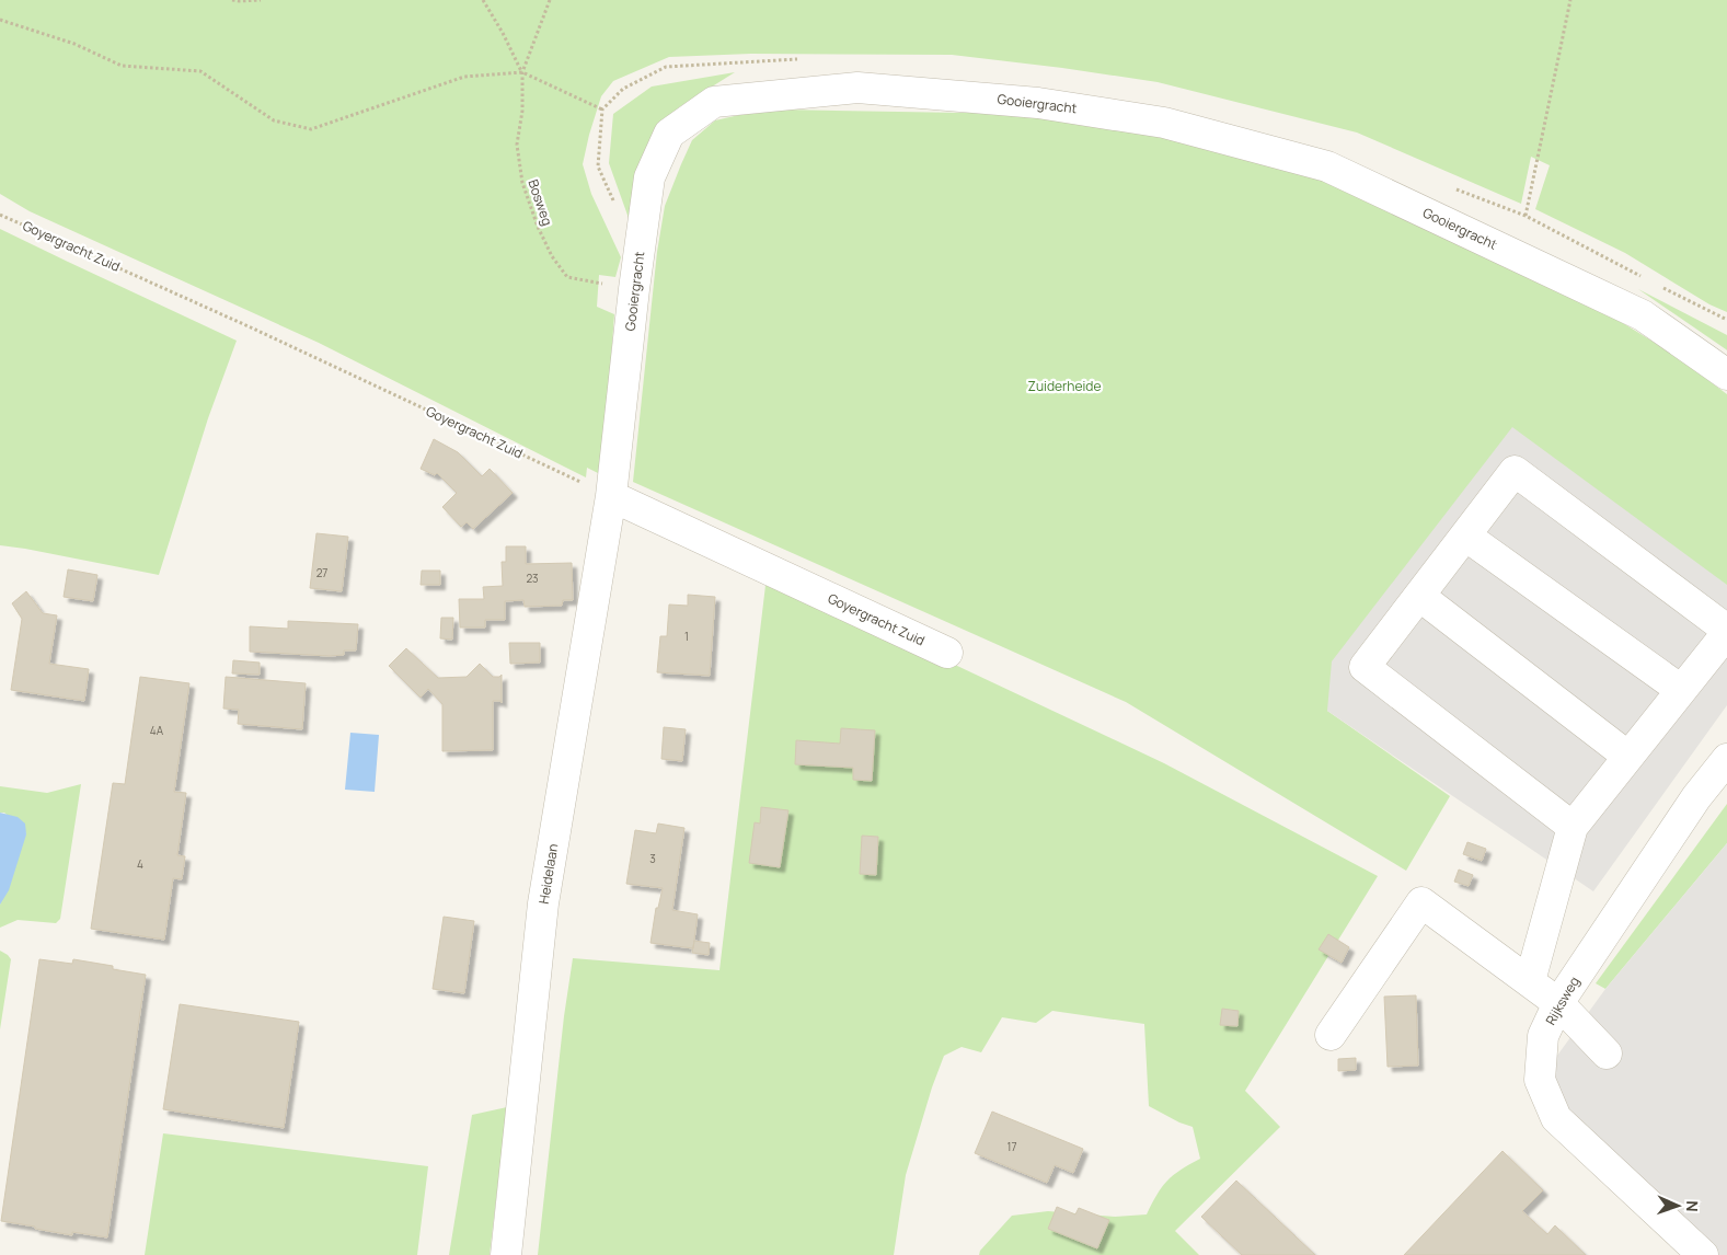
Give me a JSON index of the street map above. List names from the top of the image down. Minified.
{"streets":{"street":["Gooiergracht","Goyergracht Zuid","Heidelaan","Rijksweg"],"path":["Bosweg"]},"crossings":[["Gooiergracht","Bosweg"],["Gooiergracht","Goyergracht Zuid"],["Gooiergracht","Heidelaan"],["Goyergracht Zuid","Heidelaan"]],"parks":["Zuiderheide"],"house_numbers":["27","23","1","4A","3","4","17"],"north":"right"}
